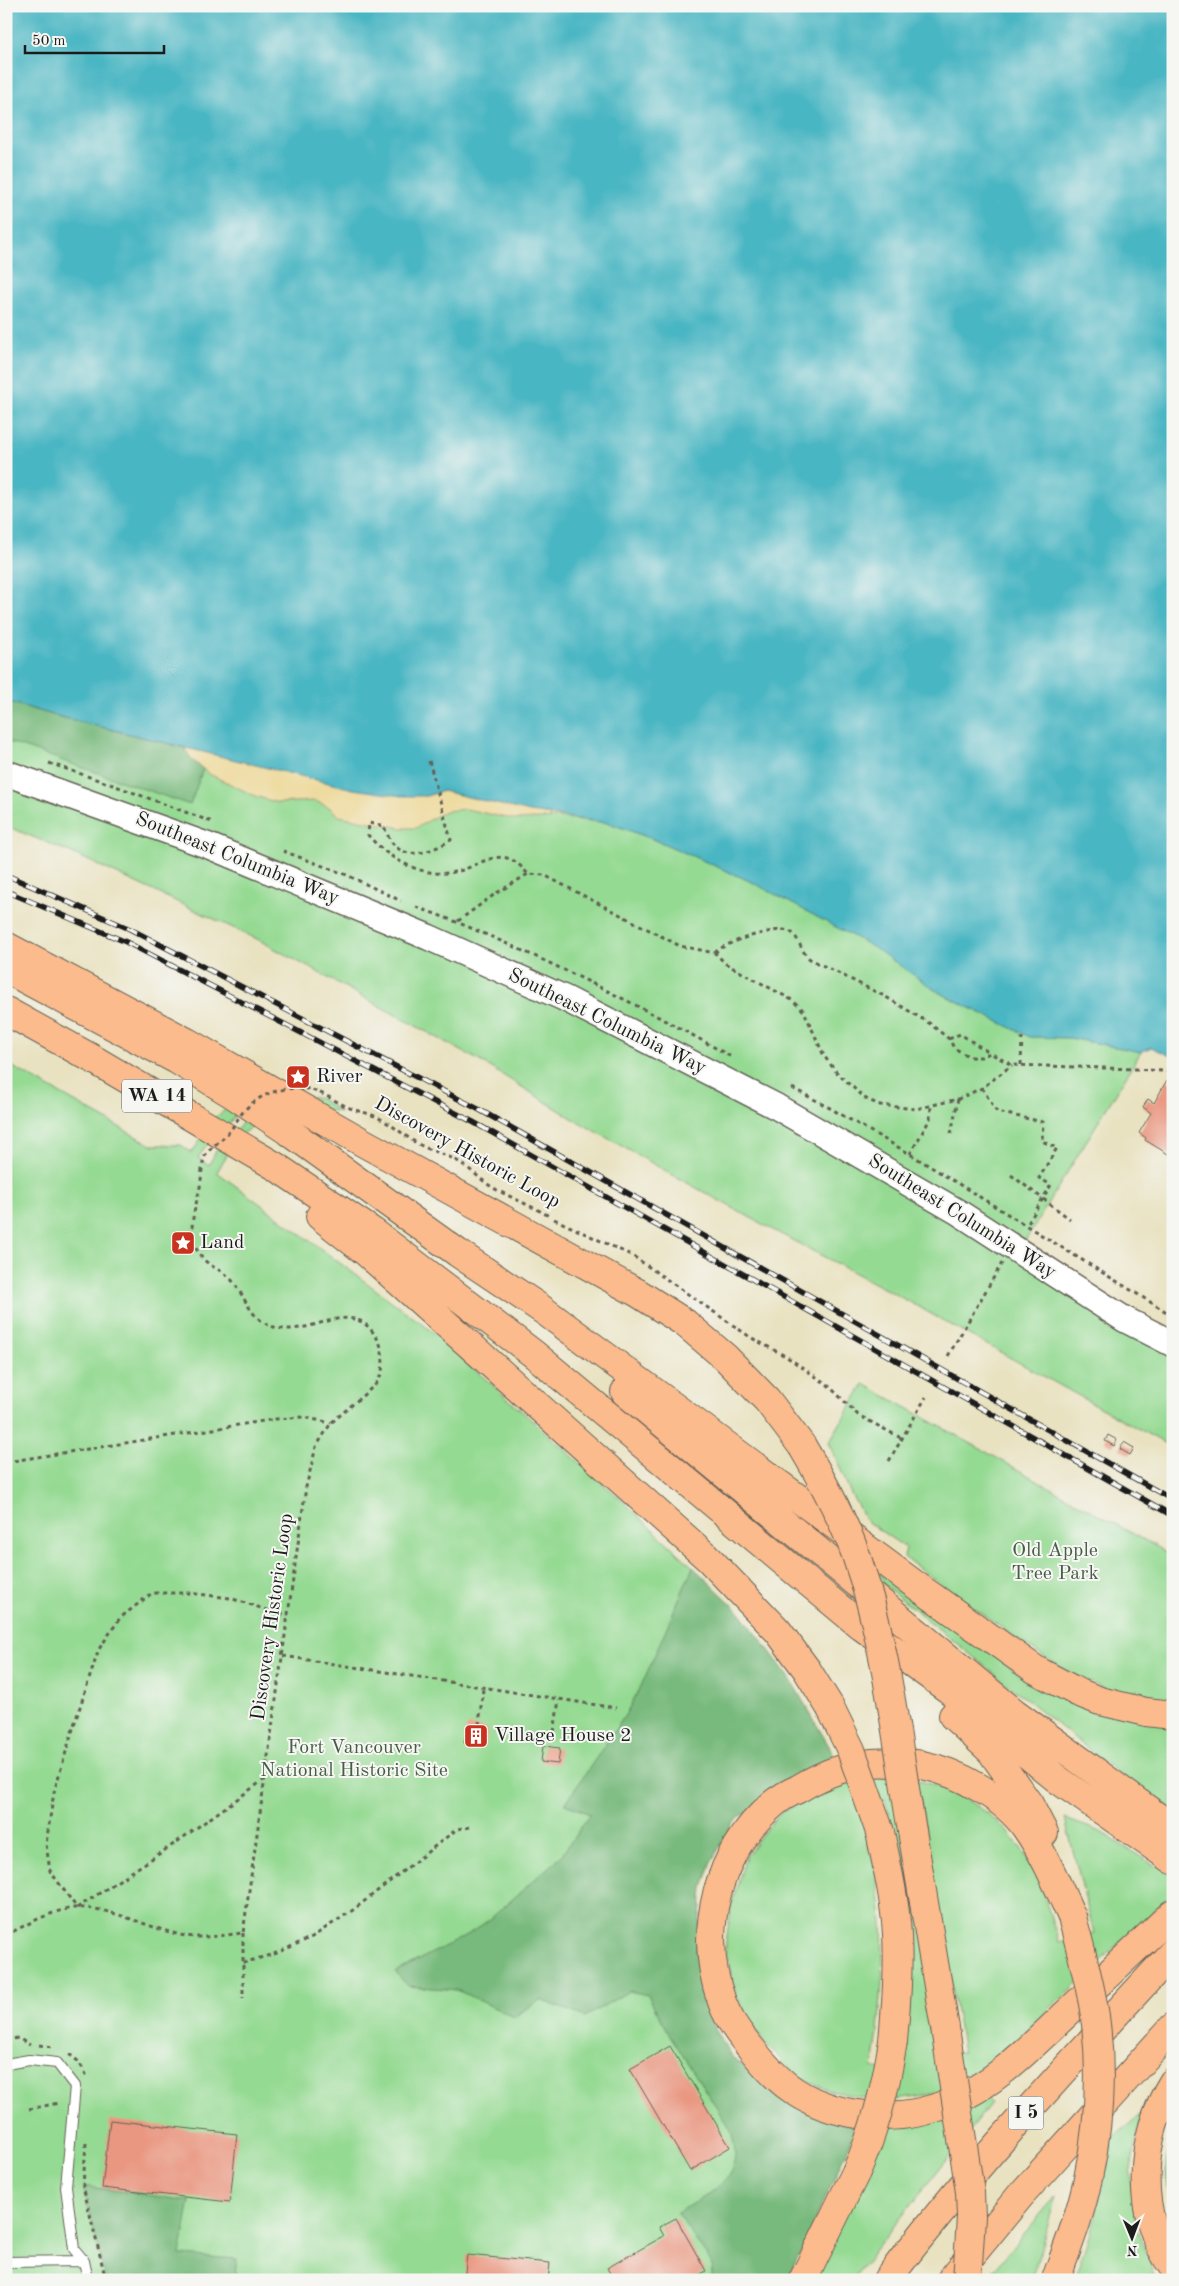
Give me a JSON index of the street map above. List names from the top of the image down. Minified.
{"streets":{"highway":["WA 14","I 5"],"street":["Southeast Columbia Way"],"path":["Discovery Historic Loop"]},"parks":["Old Apple Tree Park","Fort Vancouver National Historic Site"],"places":{"place":["River","Land"],"building":["Village House 2"]},"scale_bar":"50 m","north":"bottom"}
